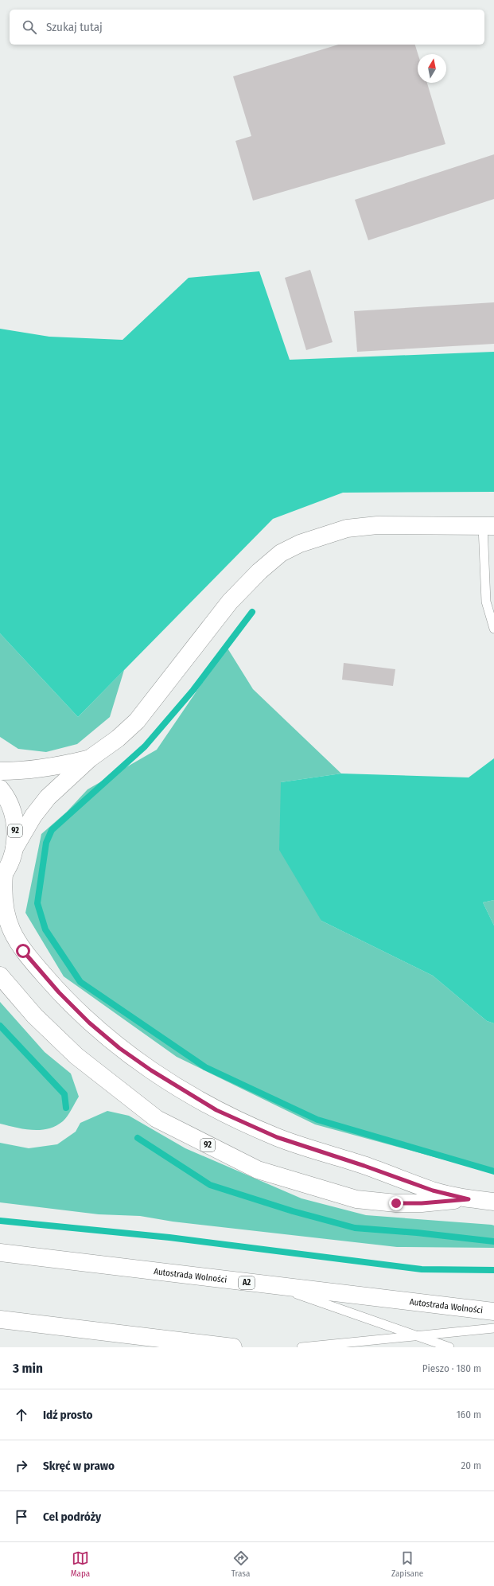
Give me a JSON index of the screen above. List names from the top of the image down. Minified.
{"streets":{"main road":["92","Autostrada Wolności","A2"]},"north":"top","page":{"search":"Szukaj tutaj","heading":["3 min","Pieszo · 180 m"],"list":[["Idź prosto","160 m"],["Skręć w prawo","20 m"],"Cel podróży"],"nav":["Mapa","Trasa","Zapisane"]}}
